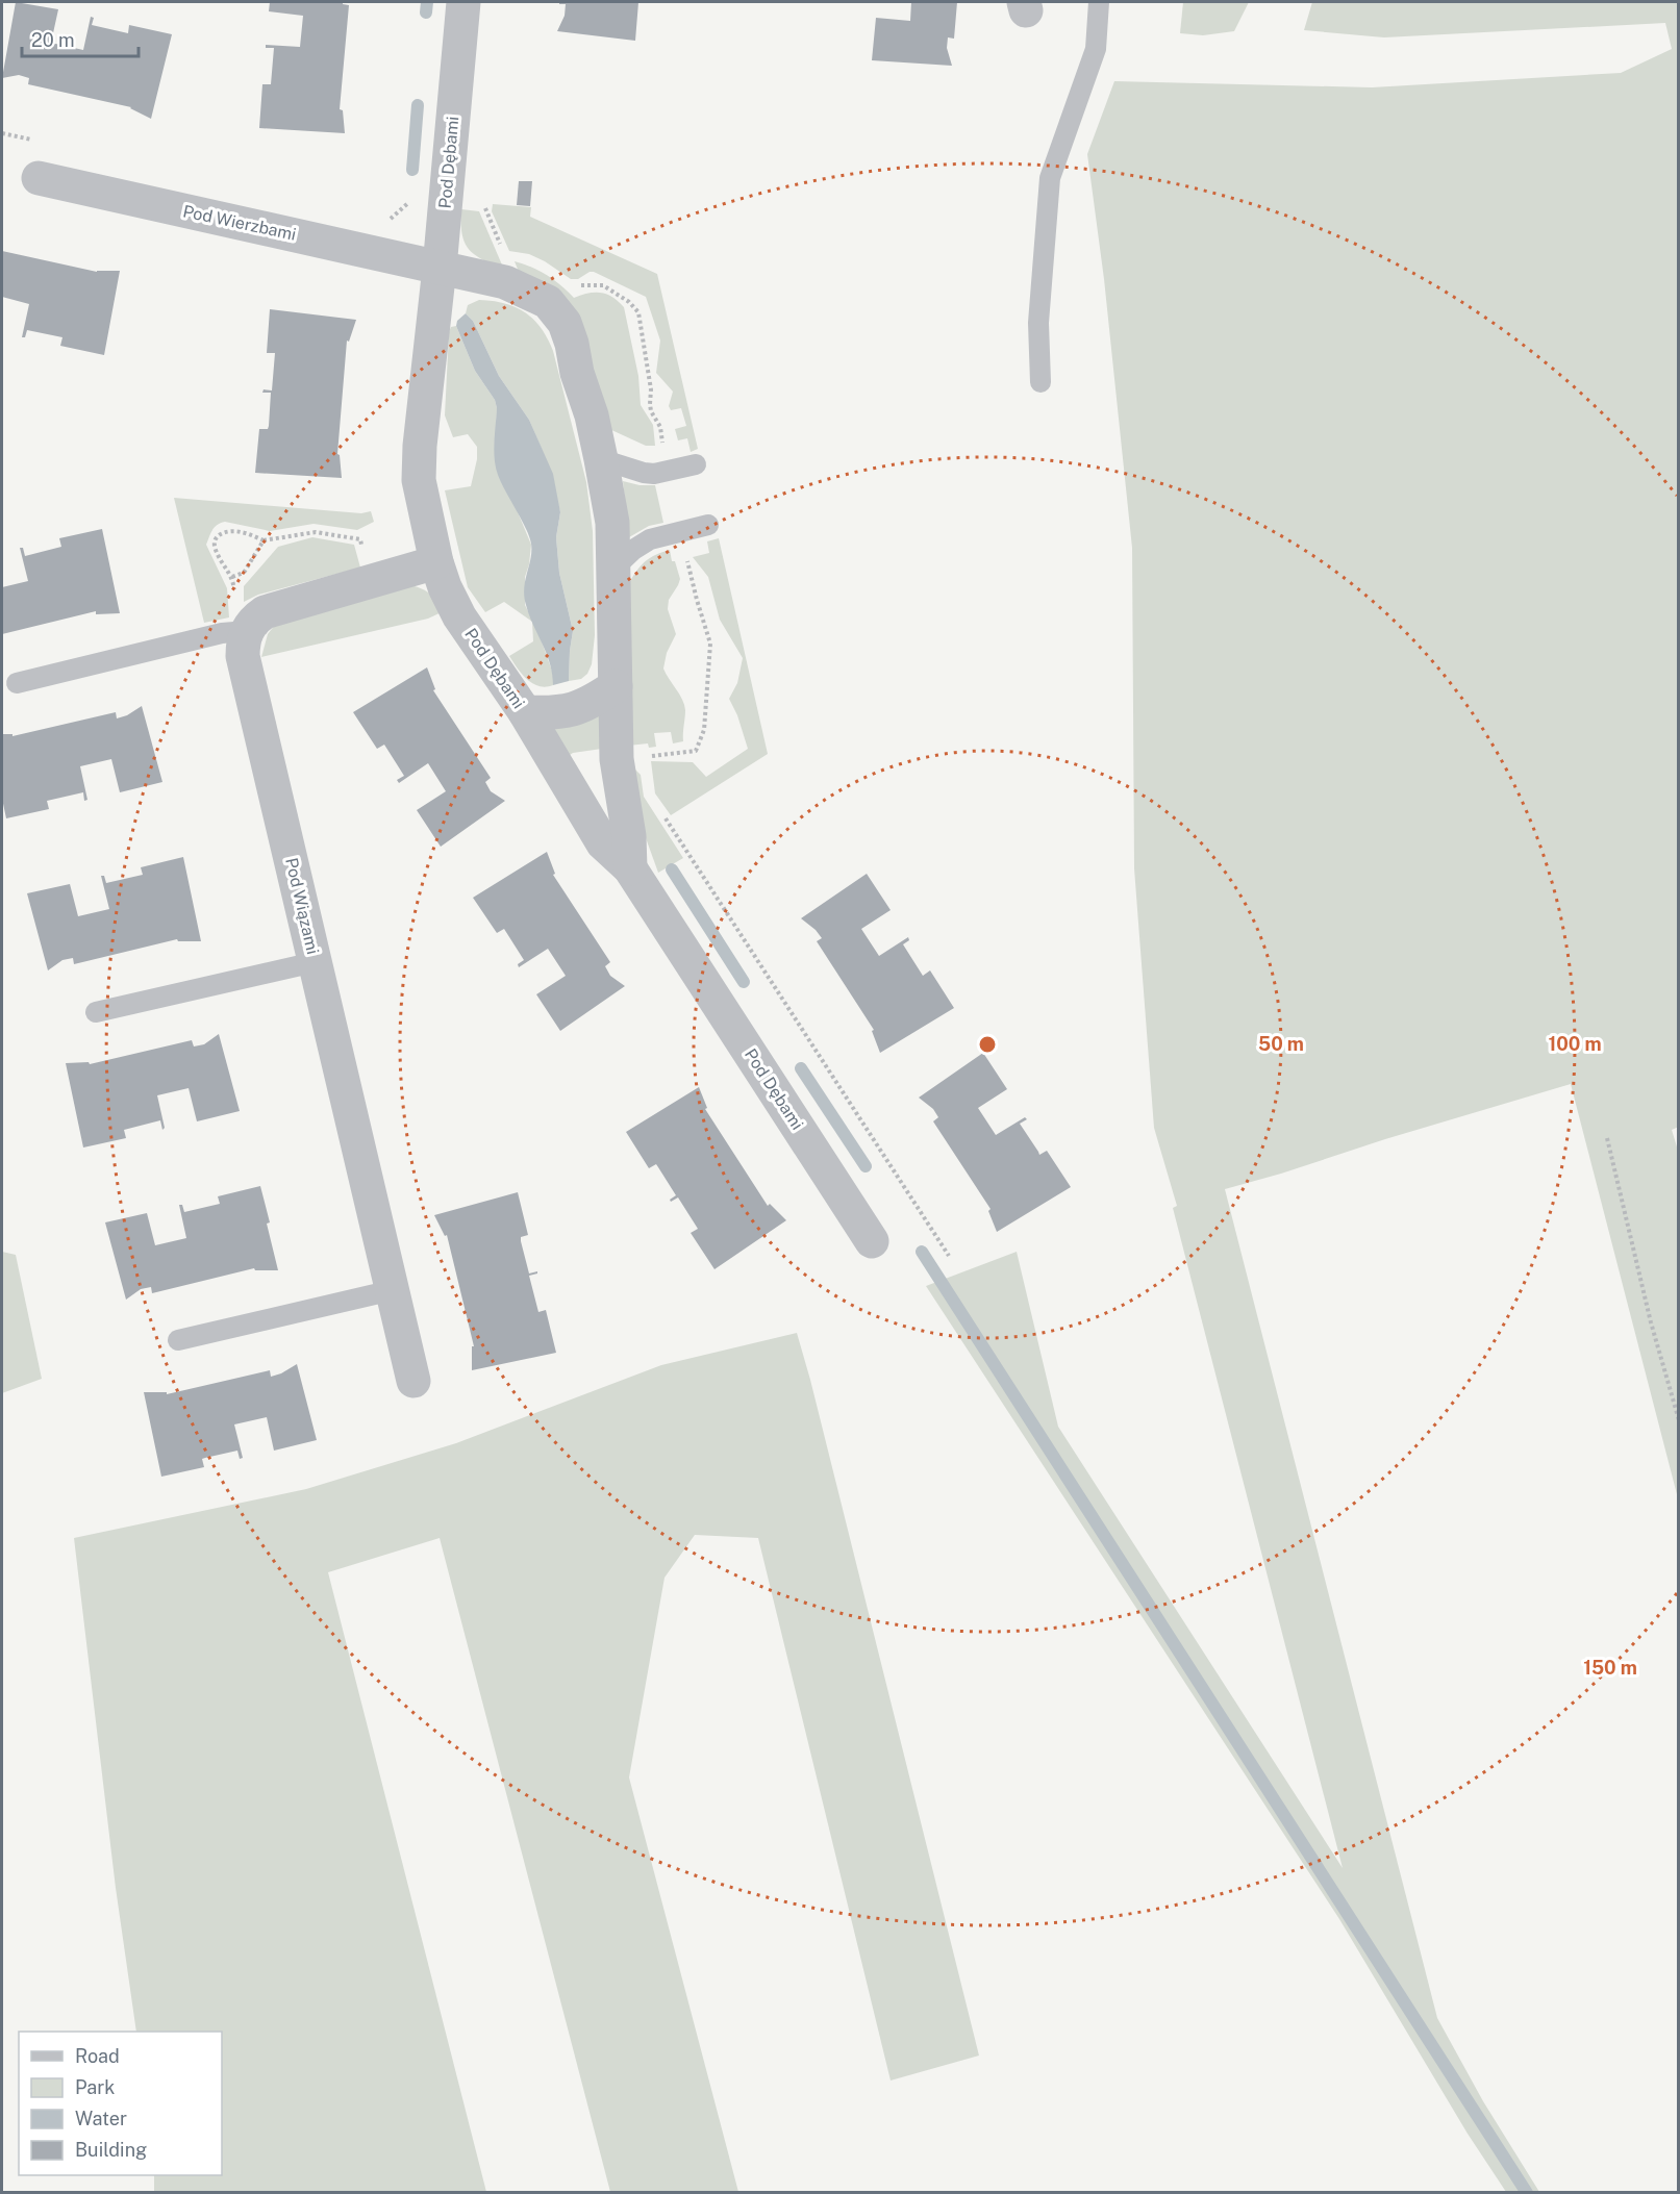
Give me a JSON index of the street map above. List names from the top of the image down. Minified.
{"streets":{"street":["Pod Dębami","Pod Wierzbami","Pod Wiązami"]},"crossings":[["Pod Dębami","Pod Wierzbami"]],"legend":["Road","Park","Water","Building"],"scale_bar":"20 m","rings":["50 m","100 m","150 m"]}
